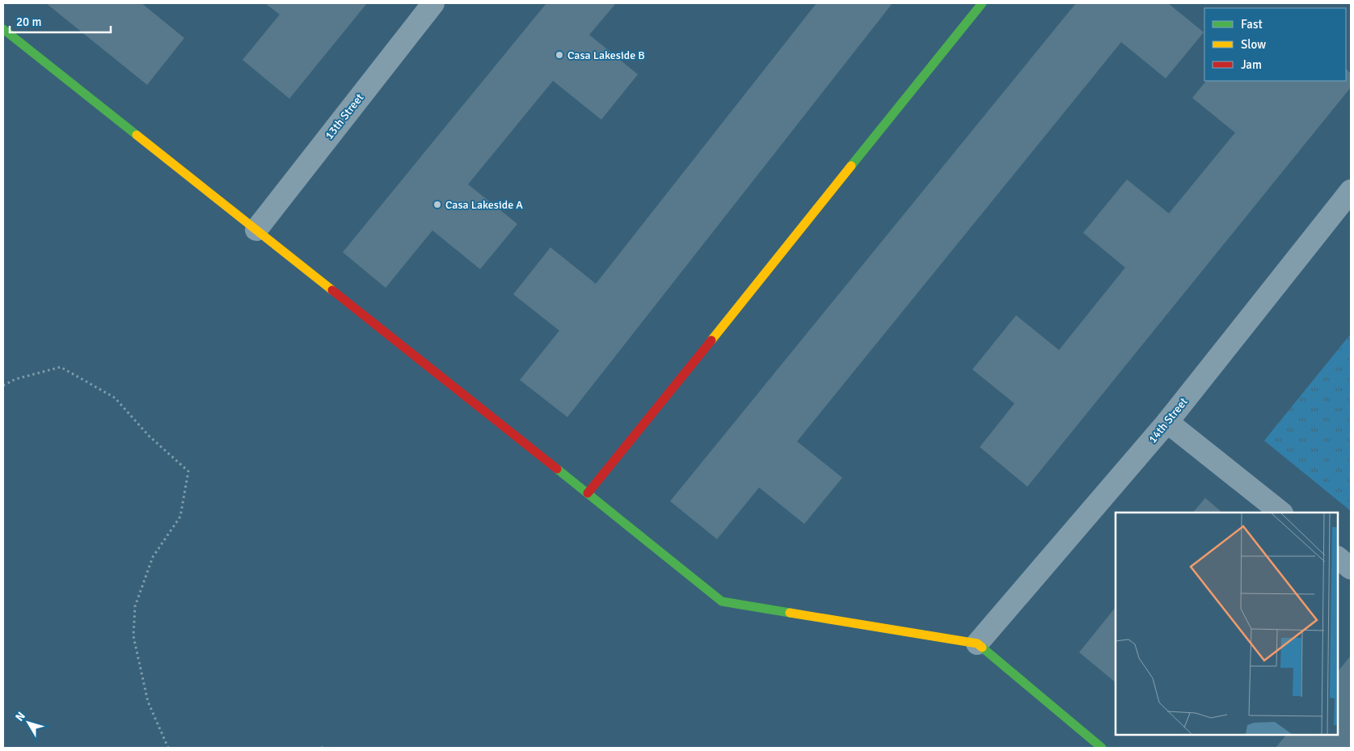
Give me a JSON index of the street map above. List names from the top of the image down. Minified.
{"streets":{"street":["13th Street","14th Street"]},"places":["Casa Lakeside B","Casa Lakeside A"],"legend":["Fast","Slow","Jam"],"scale_bar":"20 m","north":"top left"}
